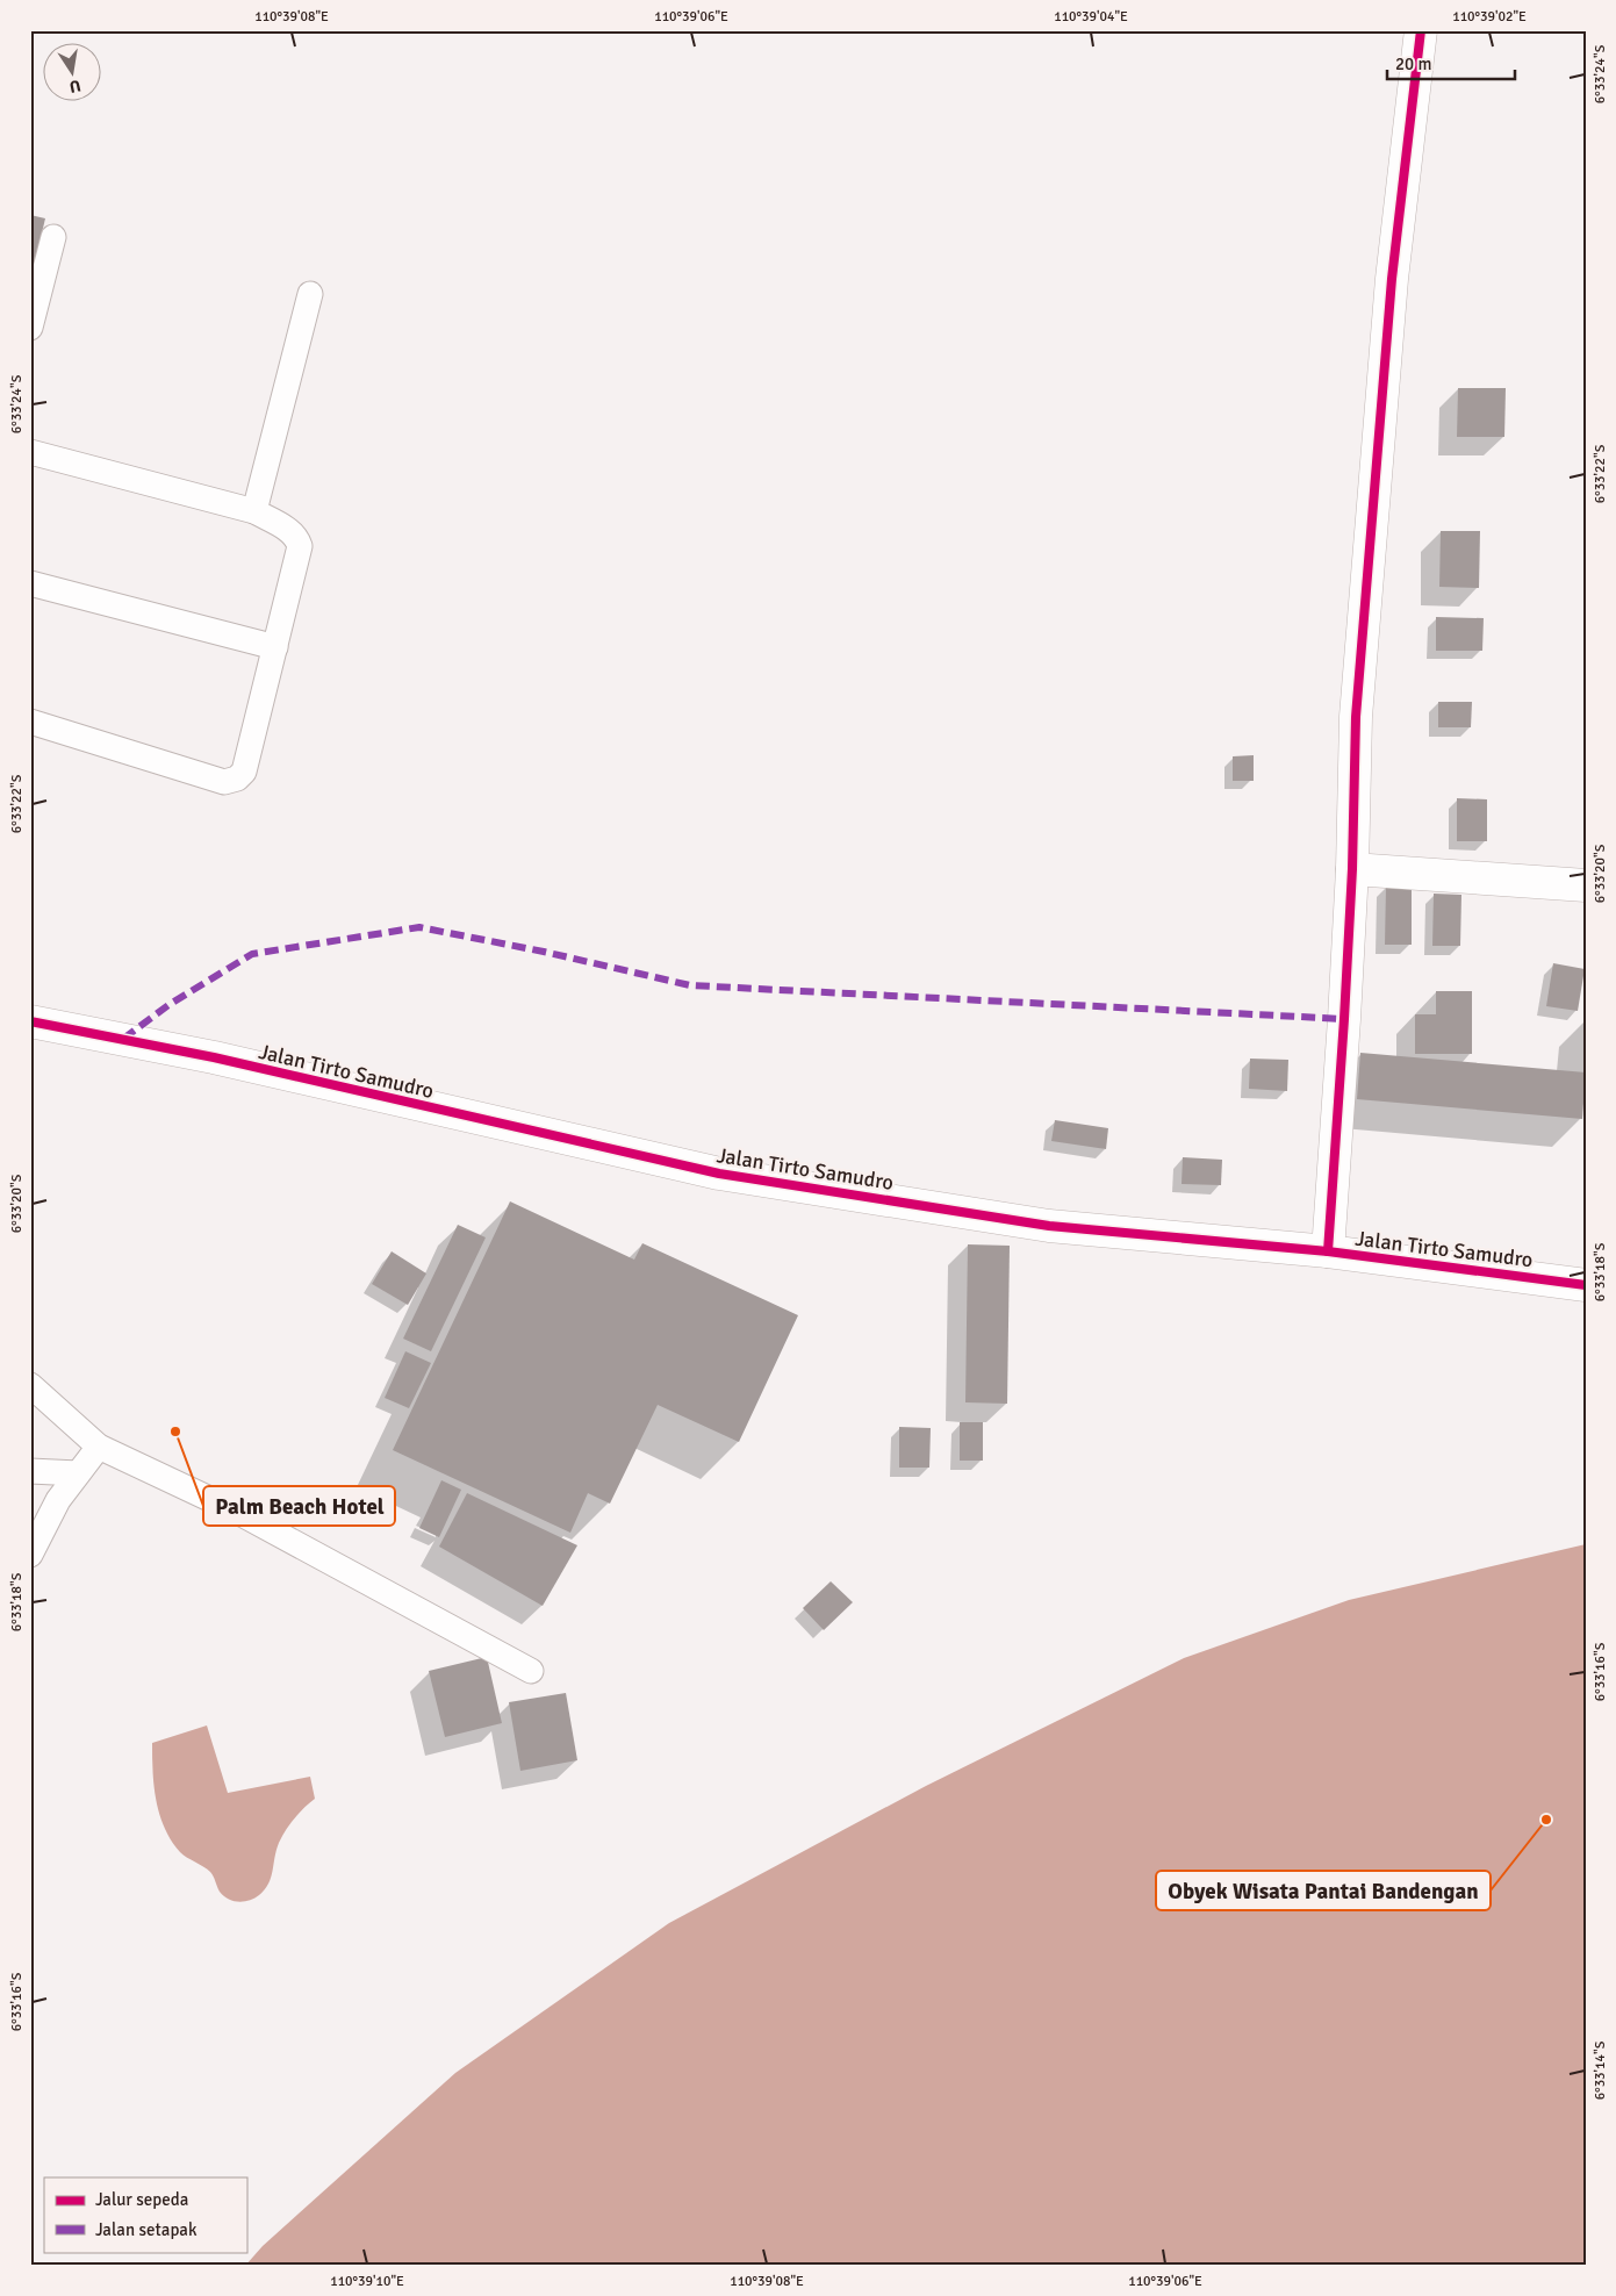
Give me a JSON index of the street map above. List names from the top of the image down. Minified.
{"streets":{"street":["Jalan Tirto Samudro"]},"places":["Palm Beach Hotel","Obyek Wisata Pantai Bandengan"],"legend":["Jalur sepeda","Jalan setapak"],"scale_bar":"20 m","north":"bottom","coordinates":["110°39'08\"E","110°39'06\"E","110°39'04\"E","110°39'02\"E","6°33'24\"S","6°33'22\"S","6°33'20\"S","6°33'18\"S","6°33'16\"S","6°33'14\"S","110°39'10\"E"]}
